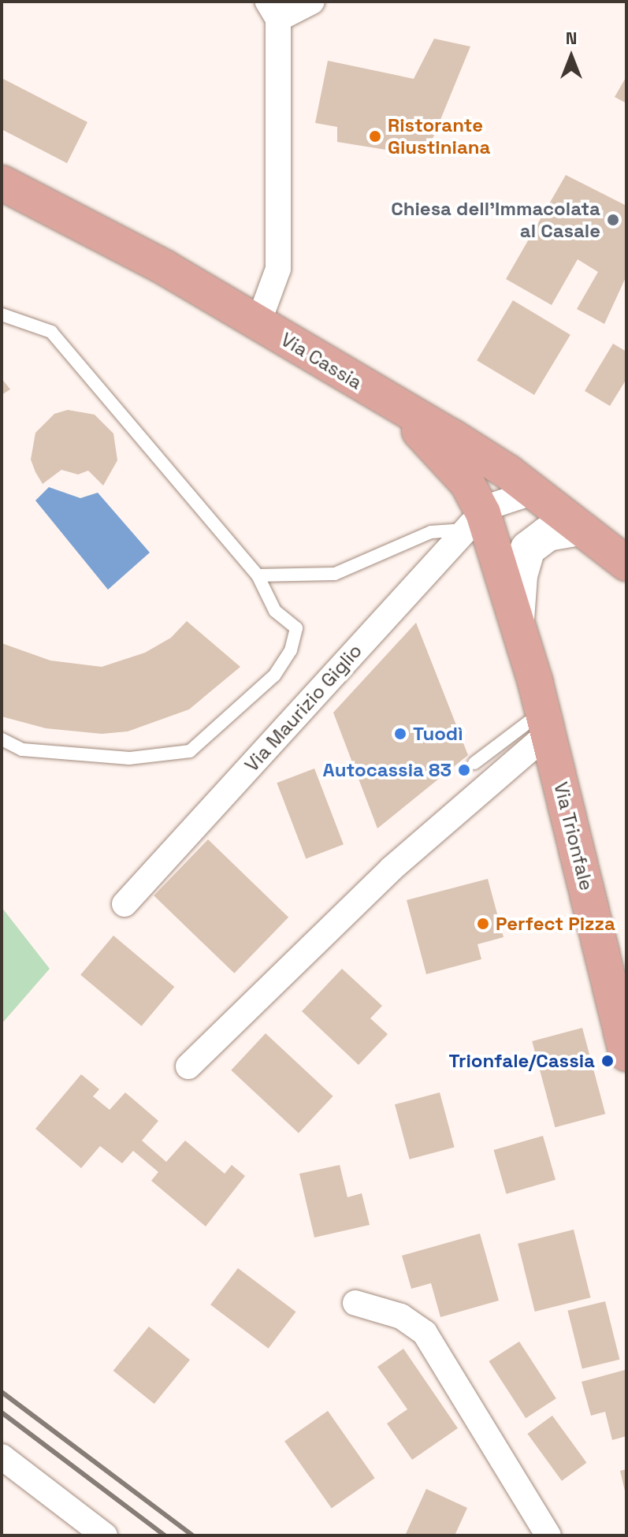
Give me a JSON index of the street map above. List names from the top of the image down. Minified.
{"streets":{"main road":["Via Cassia","Via Trionfale"],"street":["Via Maurizio Giglio"]},"crossings":[["Via Cassia","Via Trionfale"],["Via Maurizio Giglio","Via Trionfale"]],"places":["Ristorante Giustiniana","Chiesa dell'Immacolata al Casale","Tuodì","Autocassia 83","Perfect Pizza","Trionfale/Cassia"],"north":"top"}
